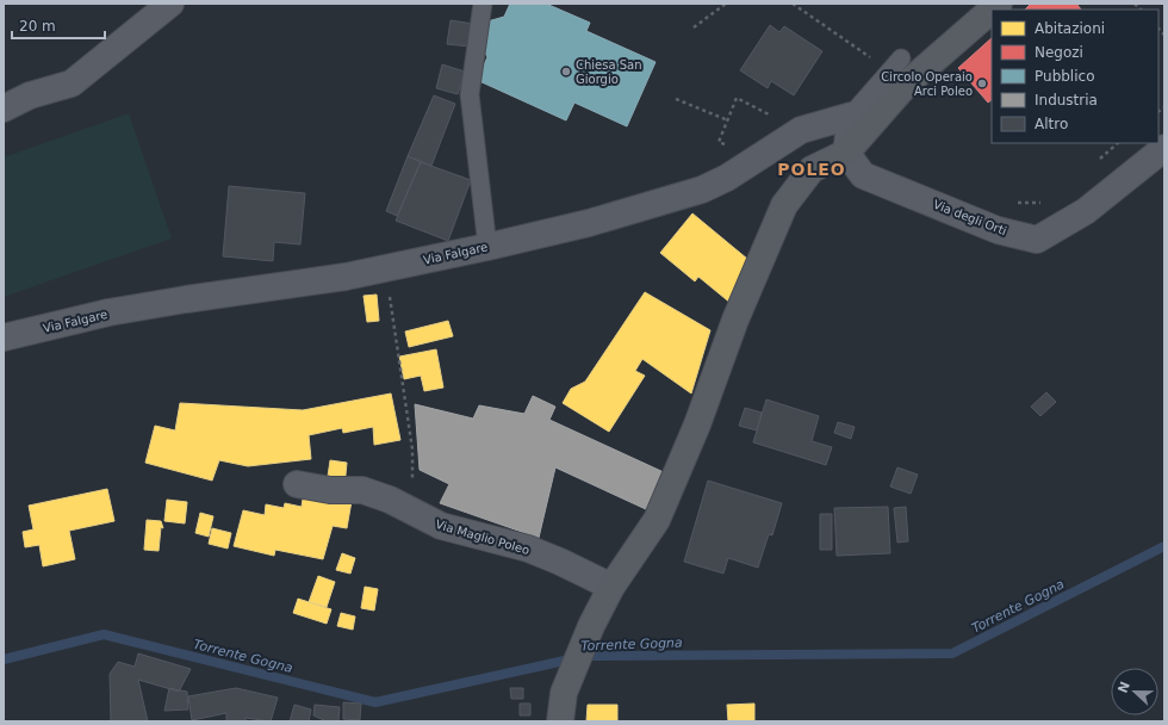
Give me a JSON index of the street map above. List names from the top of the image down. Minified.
{"streets":{"street":["Via degli Orti","Via Falgare","Via Maglio Poleo"]},"districts":["POLEO"],"water":["Torrente Gogna"],"places":["Chiesa San Giorgio","Circolo Operaio Arci Poleo"],"legend":["Abitazioni","Negozi","Pubblico","Industria","Altro"],"scale_bar":"20 m","north":"left"}
